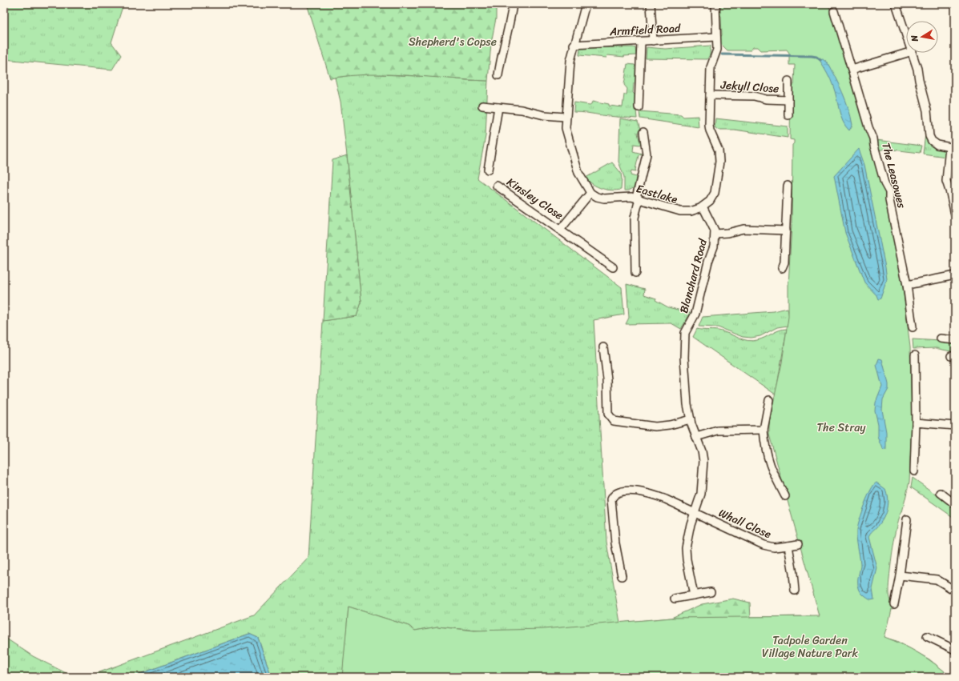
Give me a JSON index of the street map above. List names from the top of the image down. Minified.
{"streets":{"street":["Armfield Road","Jekyll Close","The Leasowes","Eastlake","Kinsley Close","Blanchard Road","Whall Close"]},"crossings":[["Armfield Road","Eastlake"],["Jekyll Close","Eastlake"],["Eastlake","Kinsley Close"],["Eastlake","Blanchard Road"],["Blanchard Road","Whall Close"]],"parks":["Shepherd's Copse","The Stray","Tadpole Garden Village Nature Park"],"north":"left"}
